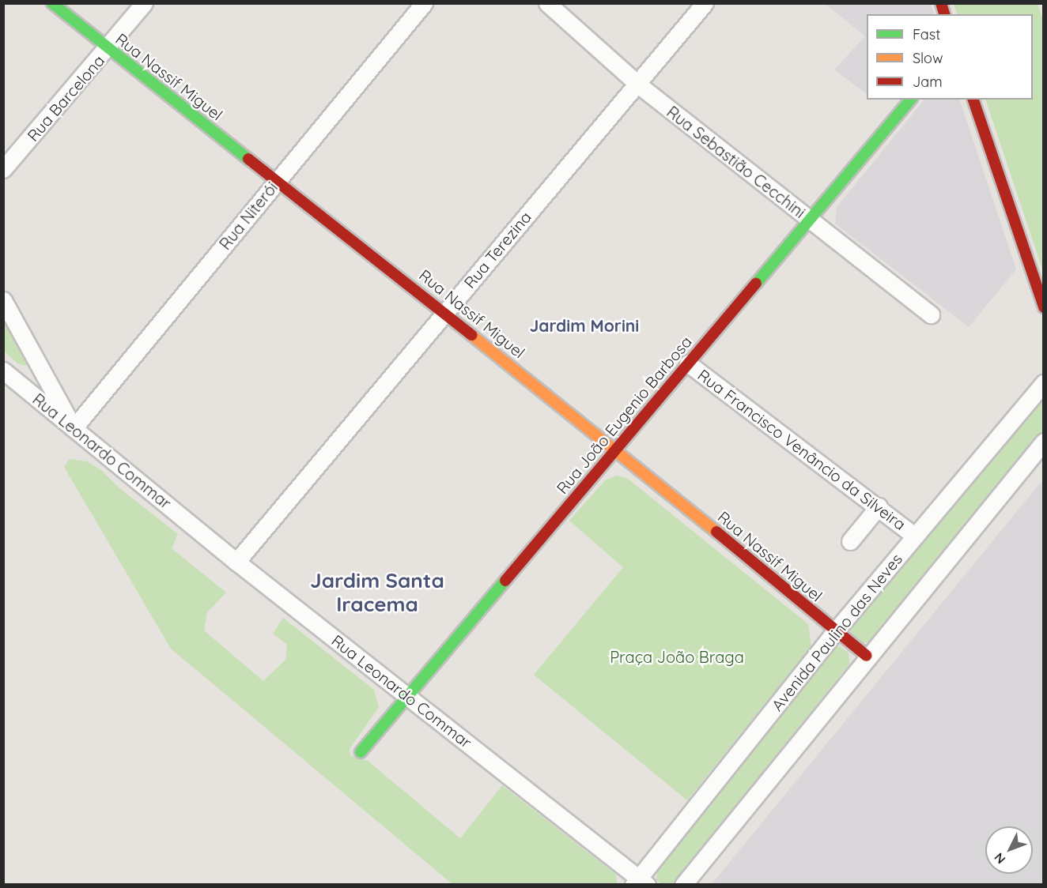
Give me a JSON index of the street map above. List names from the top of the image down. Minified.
{"streets":{"street":["Rua Nassif Miguel","Rua Barcelona","Rua Sebastião Cecchini","Rua Niterói","Rua Terezina","Rua João Eugenio Barbosa","Rua Francisco Venâncio da Silveira","Rua Leonardo Commar","Avenida Paulino das Neves"]},"crossings":[["Rua Nassif Miguel","Rua Barcelona"],["Rua Nassif Miguel","Rua Niterói"],["Rua Nassif Miguel","Rua Terezina"],["Rua Nassif Miguel","Rua João Eugenio Barbosa"],["Rua Nassif Miguel","Avenida Paulino das Neves"],["Rua Sebastião Cecchini","Rua Terezina"],["Rua Sebastião Cecchini","Rua João Eugenio Barbosa"],["Rua Niterói","Rua Leonardo Commar"],["Rua Terezina","Rua Leonardo Commar"],["Rua João Eugenio Barbosa","Rua Francisco Venâncio da Silveira"],["Rua João Eugenio Barbosa","Rua Leonardo Commar"],["Rua Francisco Venâncio da Silveira","Avenida Paulino das Neves"],["Rua Leonardo Commar","Avenida Paulino das Neves"]],"districts":["Jardim Morini","Jardim Santa Iracema"],"parks":["Praça João Braga"],"legend":["Fast","Slow","Jam"],"north":"bottom left"}
